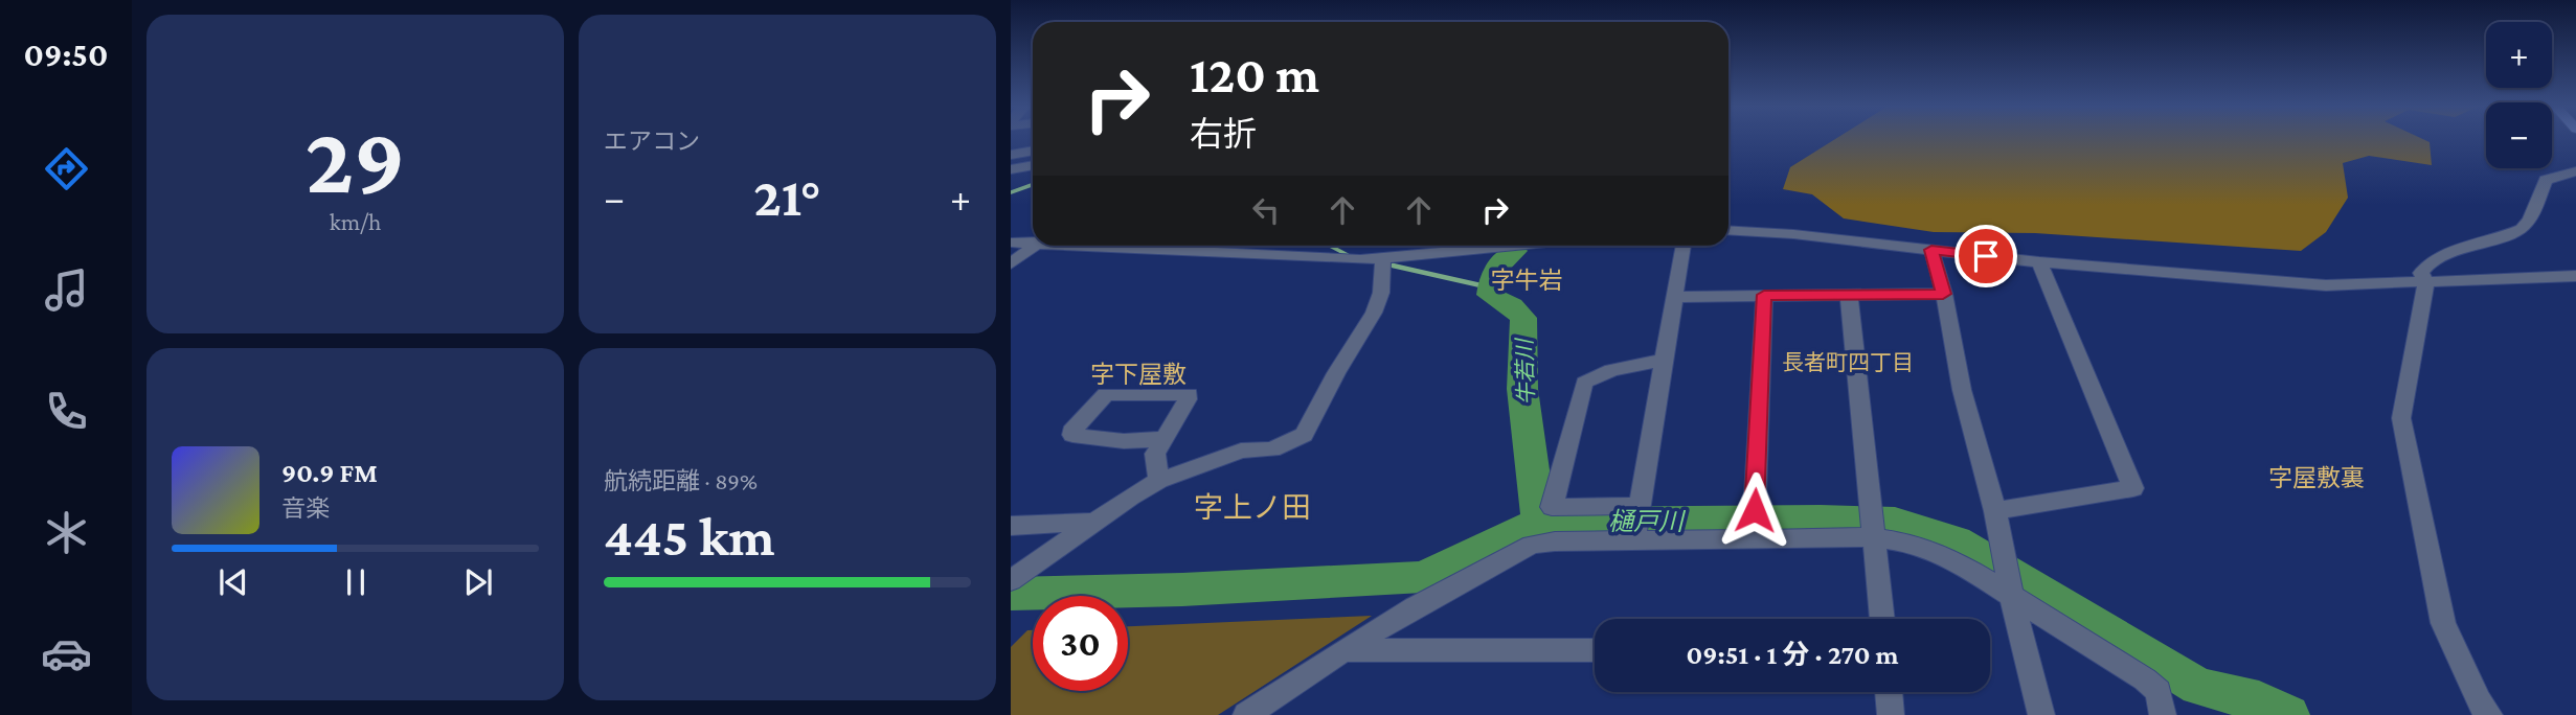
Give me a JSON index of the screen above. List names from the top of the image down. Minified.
{"districts":["字牛岩","長者町四丁目","字下屋敷","字屋敷裏","字上ノ田"],"water":["牛若川","樋戸川"],"page":{"tabs":"09:50","tile":[["29","km/h"],"エアコン",["航続距離 · 89%","445 km"]],"map_buttons":["+","−"],"turn":["120 m","右折"],"heat":["−","21°","+"],"song":["90.9 FM","音楽"],"limit":"30","trip":"09:51 · 1 分 · 270 m"}}
